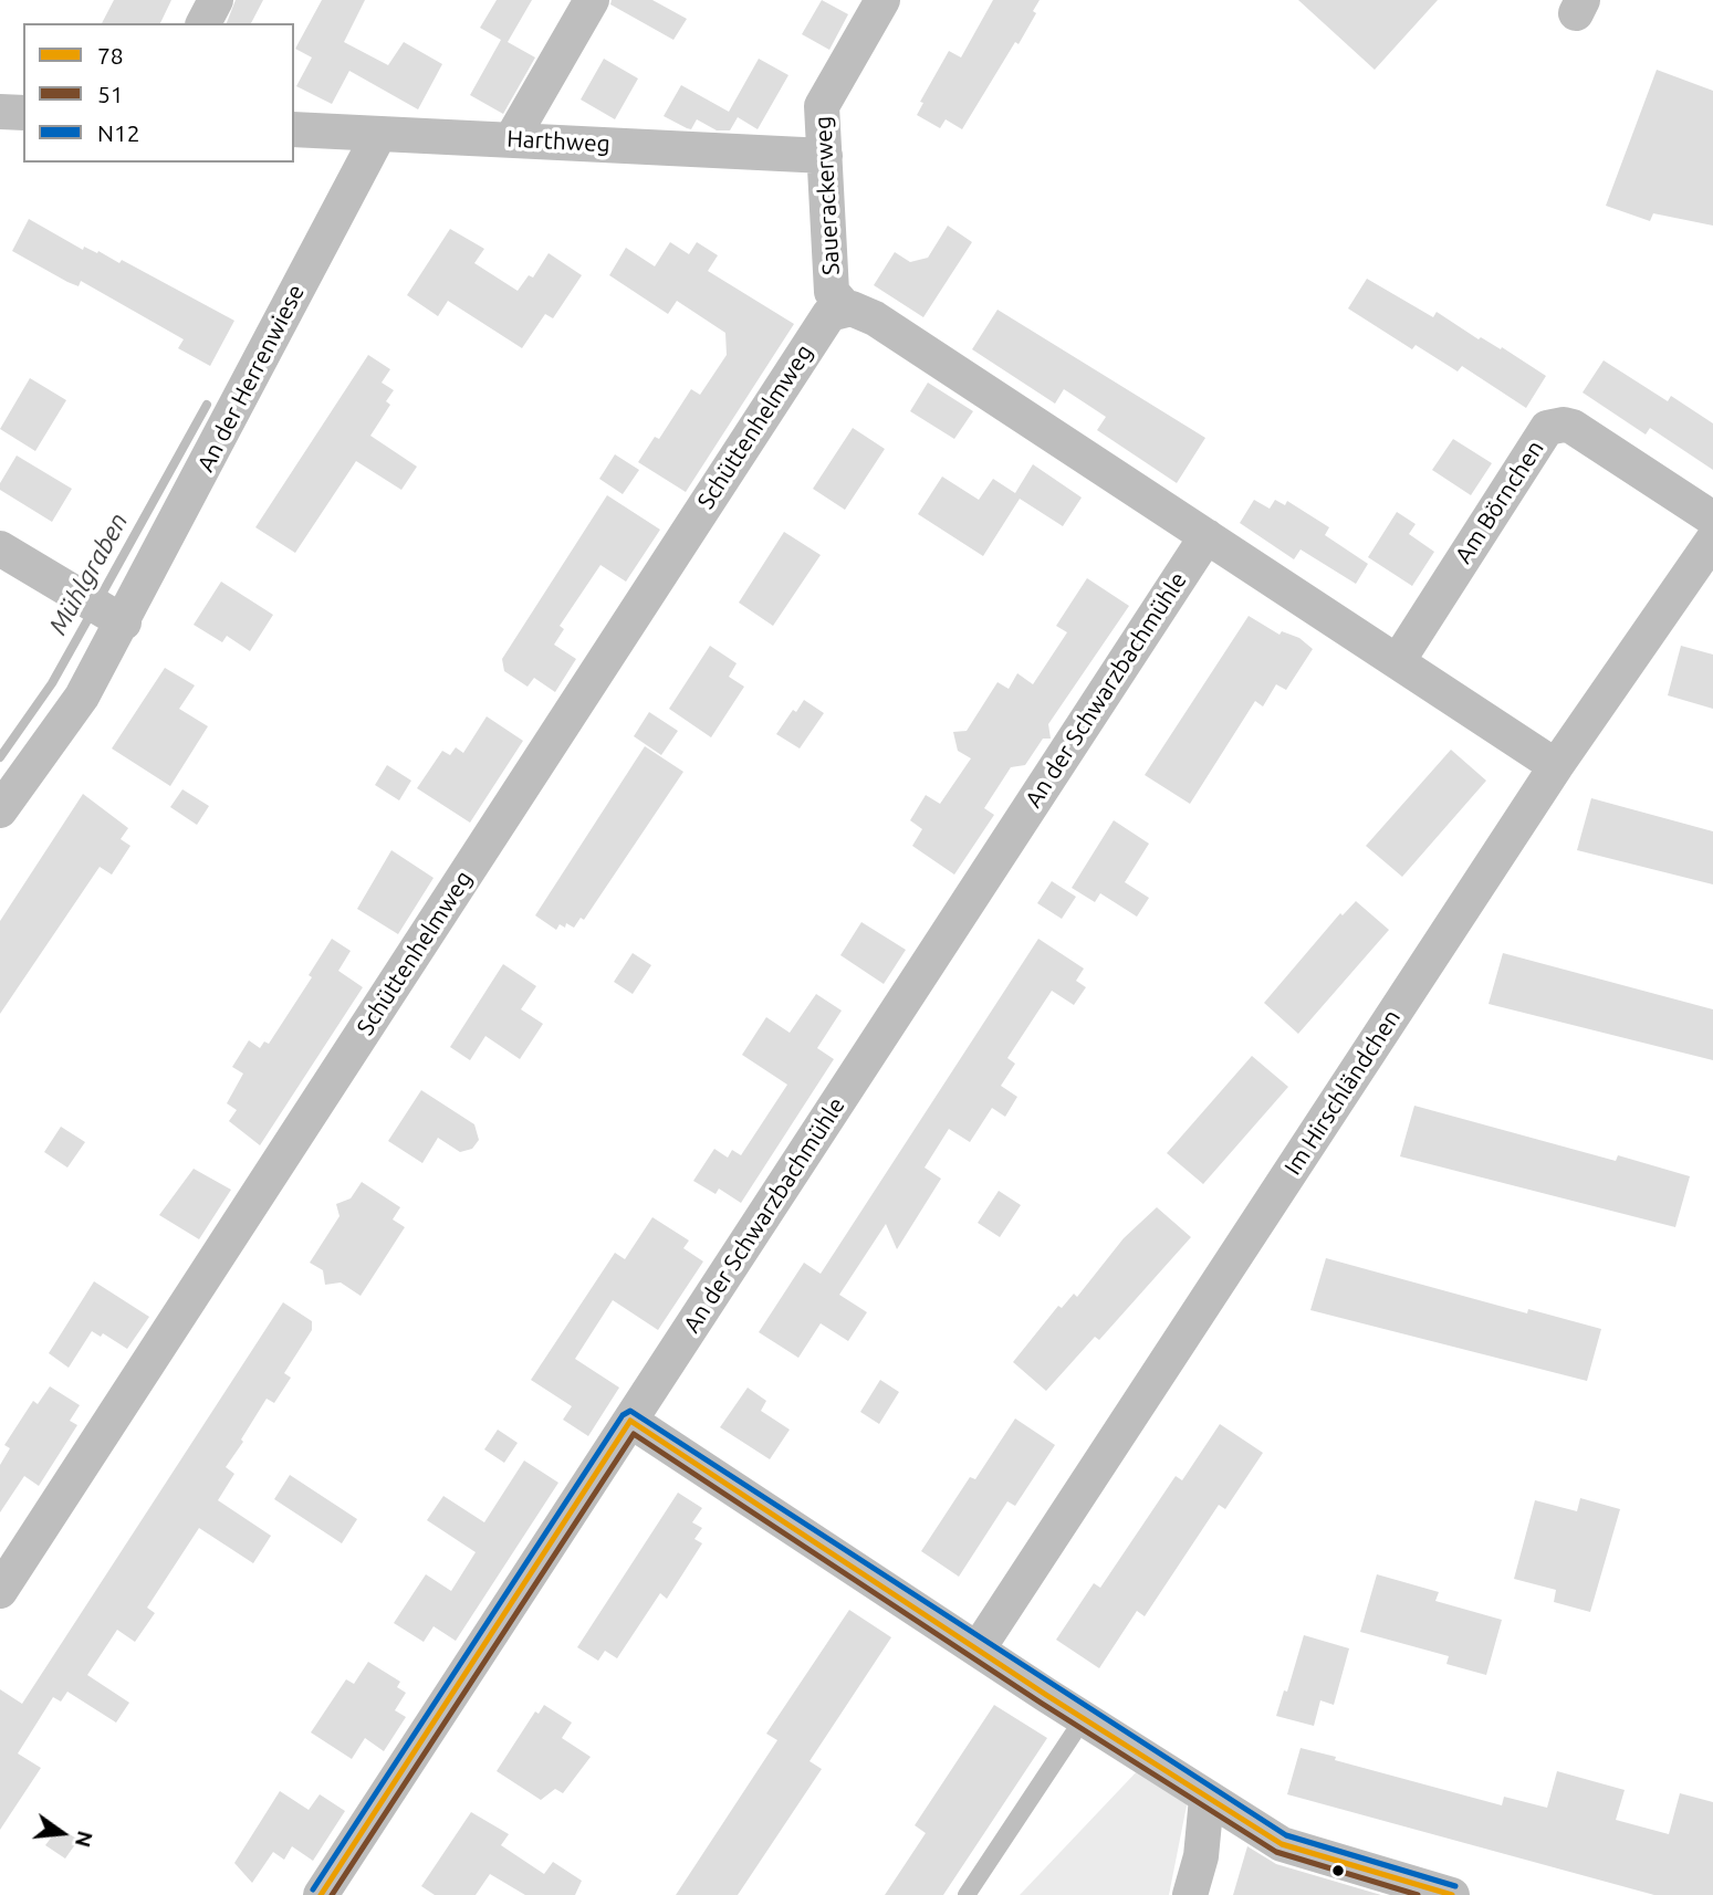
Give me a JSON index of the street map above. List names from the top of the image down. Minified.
{"streets":{"street":["Harthweg","Sauerackerweg","An der Herrenwiese","Schüttenhelmweg","Am Börnchen","An der Schwarzbachmühle","Im Hirschländchen"]},"crossings":[["Harthweg","Sauerackerweg"],["Harthweg","An der Herrenwiese"],["Sauerackerweg","Schüttenhelmweg"]],"water":["Mühlgraben"],"lines":["transit line N12","transit line 78","transit line 51"],"legend":["78","51","N12"],"north":"right"}
